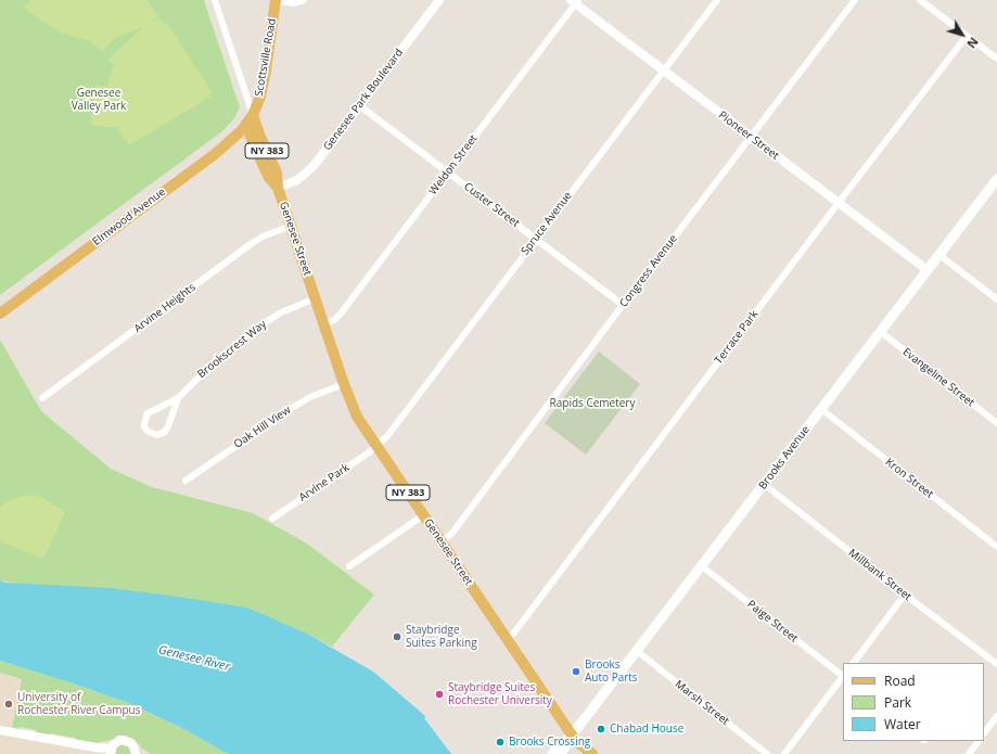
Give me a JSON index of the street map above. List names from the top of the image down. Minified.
{"streets":{"main road":["Scottsville Road","NY 383","Elmwood Avenue","Genesee Street","Brooks Avenue"],"street":["Genesee Park Boulevard","Pioneer Street","Weldon Street","Custer Street","Spruce Avenue","Congress Avenue","Arvine Heights","Terrace Park","Brookscrest Way","Evangeline Street","Oak Hill View","Kron Street","Arvine Park","Millbank Street","Paige Street","Marsh Street"]},"crossings":[["Scottsville Road","Elmwood Avenue"],["Scottsville Road","Genesee Street"],["Genesee Park Boulevard","Custer Street"],["Genesee Park Boulevard","Genesee Street"],["Pioneer Street","Weldon Street"],["Pioneer Street","Spruce Avenue"],["Pioneer Street","Congress Avenue"],["Pioneer Street","Terrace Park"],["Pioneer Street","Brooks Avenue"],["Weldon Street","Custer Street"],["Weldon Street","Genesee Street"],["Custer Street","Spruce Avenue"],["Custer Street","Congress Avenue"],["Elmwood Avenue","Genesee Street"],["Spruce Avenue","Genesee Street"],["Spruce Avenue","Arvine Park"],["Genesee Street","Congress Avenue"],["Genesee Street","Arvine Heights"],["Genesee Street","Terrace Park"],["Genesee Street","Brookscrest Way"],["Genesee Street","Oak Hill View"],["Genesee Street","Brooks Avenue"],["Genesee Street","Arvine Park"],["Evangeline Street","Brooks Avenue"],["Brooks Avenue","Kron Street"],["Brooks Avenue","Millbank Street"],["Brooks Avenue","Paige Street"],["Brooks Avenue","Marsh Street"]],"water":["Genesee River"],"parks":["Genesee Valley Park","Rapids Cemetery"],"places":["Staybridge Suites Parking","Brooks Auto Parts","Staybridge Suites Rochester University","University of Rochester River Campus","Chabad House","Brooks Crossing"],"legend":["Road","Park","Water"],"north":"bottom right"}
